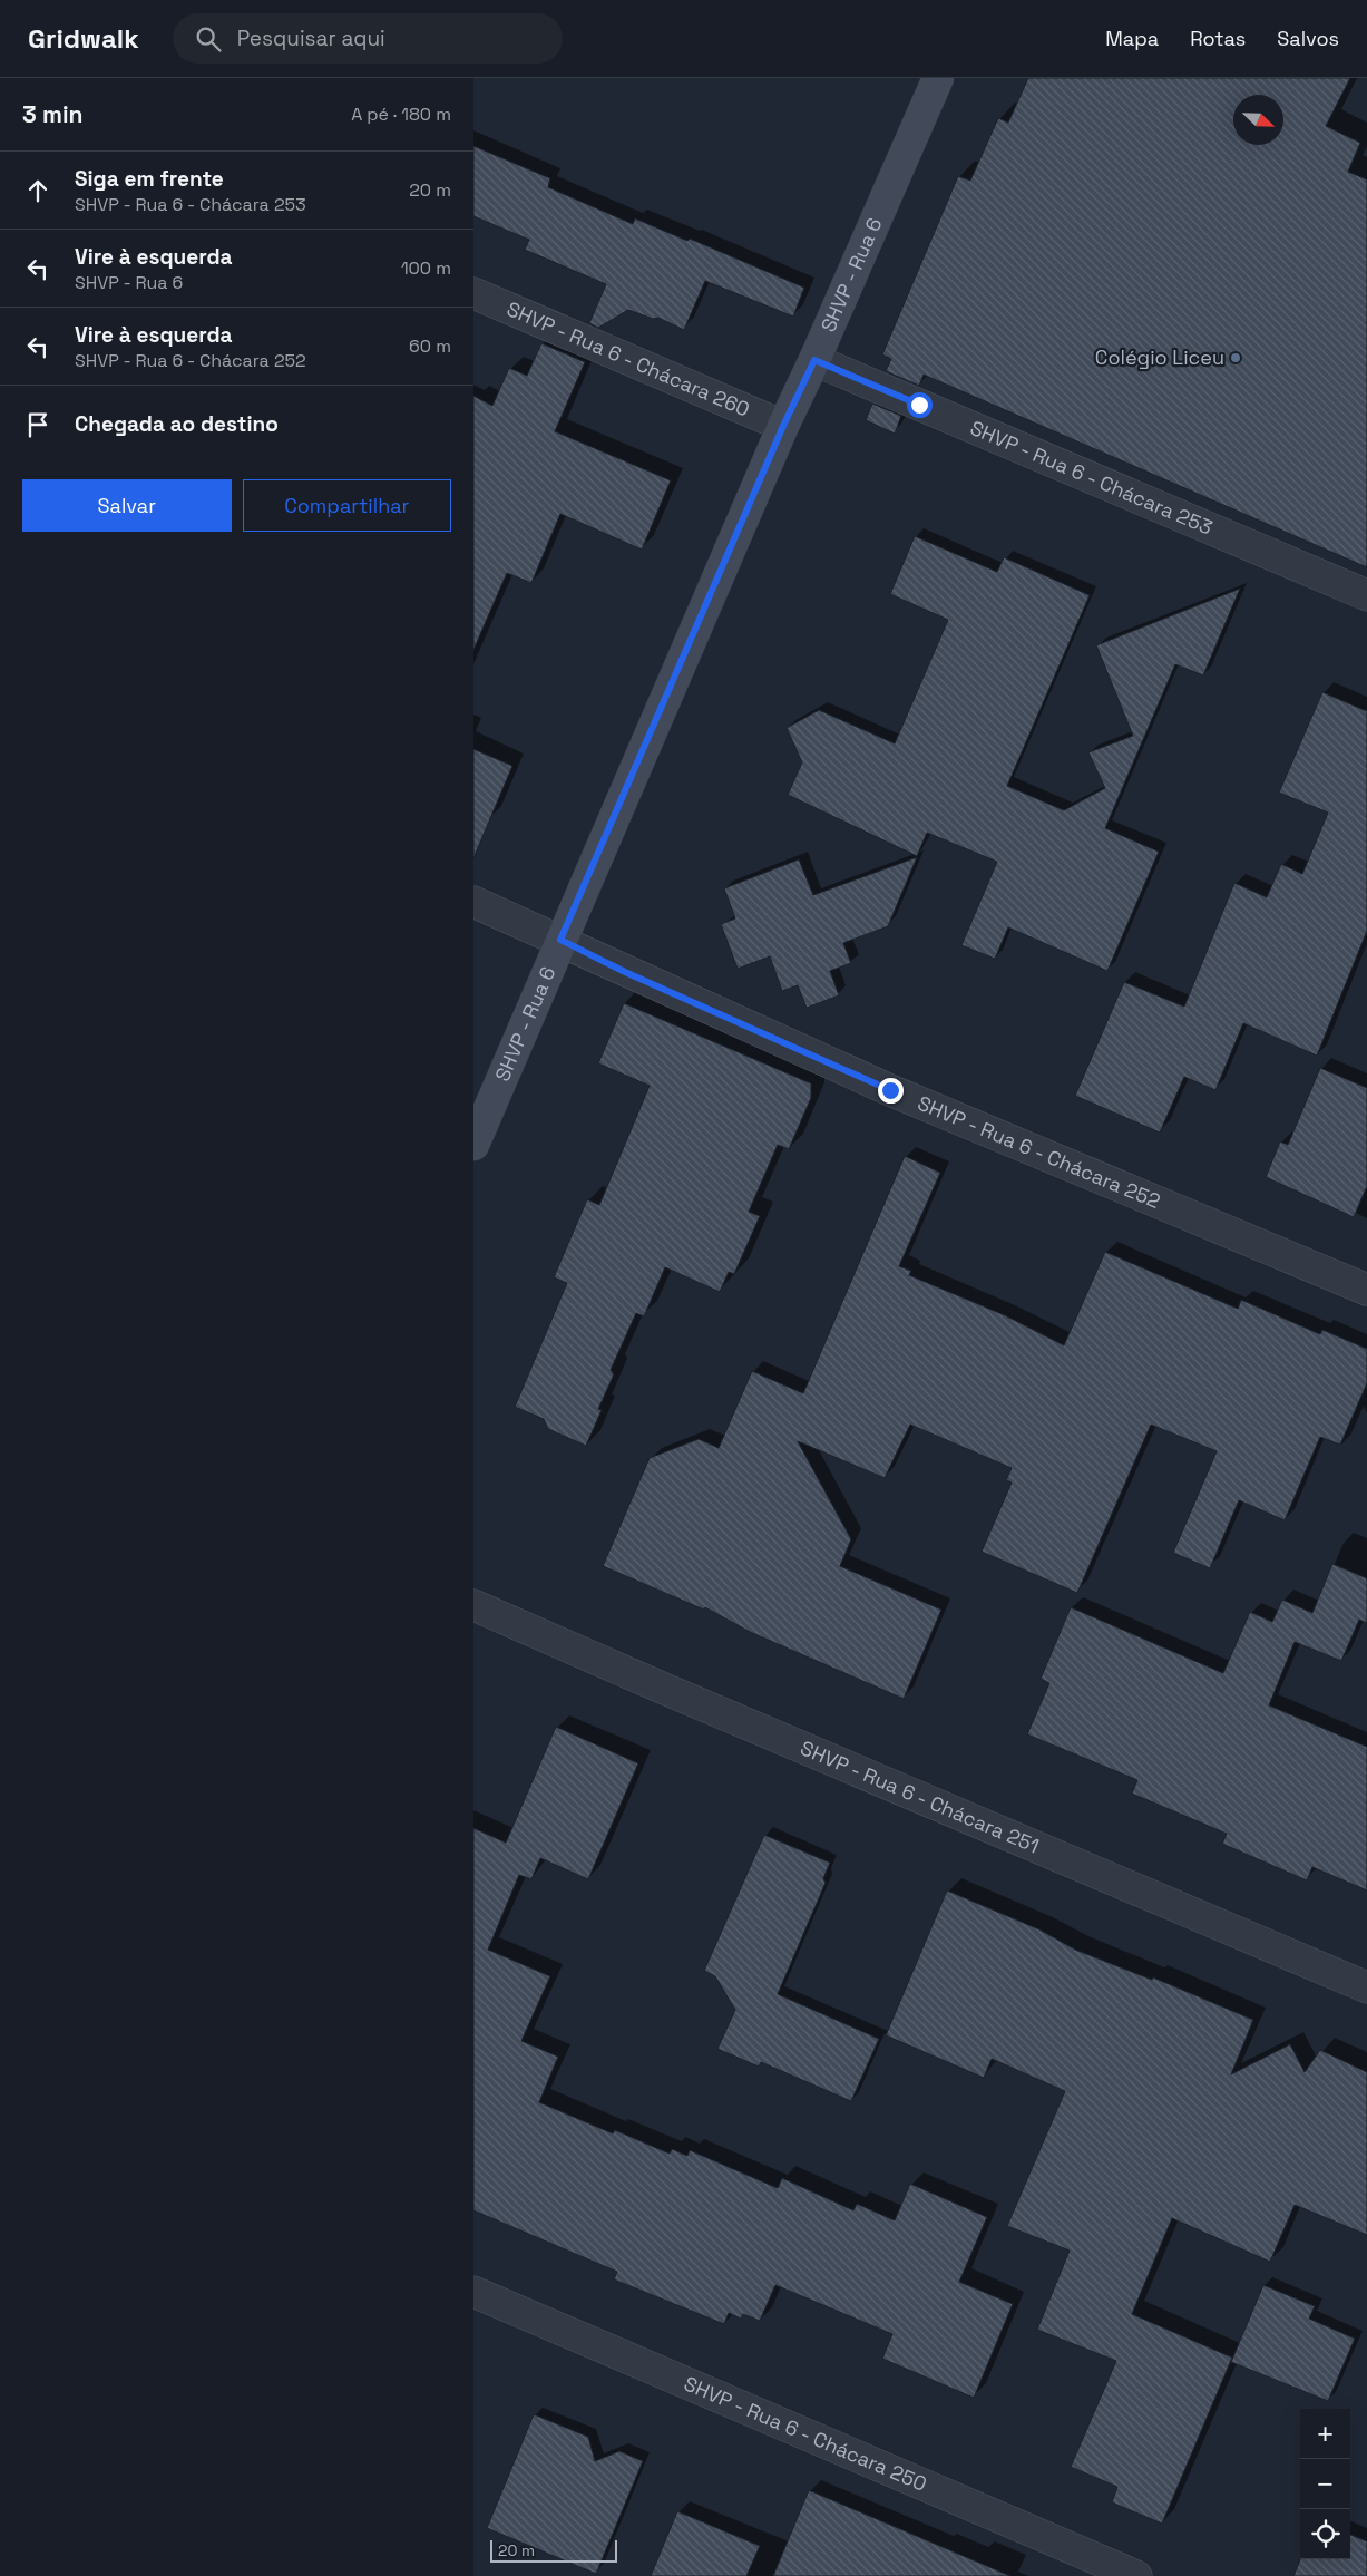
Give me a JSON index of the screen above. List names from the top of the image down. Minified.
{"streets":{"street":["SHVP - Rua 6","SHVP - Rua 6 - Chácara 260","SHVP - Rua 6 - Chácara 253","SHVP - Rua 6 - Chácara 252","SHVP - Rua 6 - Chácara 251","SHVP - Rua 6 - Chácara 250"]},"crossings":[["SHVP - Rua 6","SHVP - Rua 6 - Chácara 260"],["SHVP - Rua 6","SHVP - Rua 6 - Chácara 253"],["SHVP - Rua 6","SHVP - Rua 6 - Chácara 252"]],"places":["Colégio Liceu"],"scale_bar":"20 m","north":"bottom right","page":{"header":"Gridwalk","search":"Pesquisar aqui","nav":["Mapa","Rotas","Salvos"],"heading":["3 min","A pé · 180 m"],"list":[["Siga em frente","SHVP - Rua 6 - Chácara 253","20 m"],["Vire à esquerda","SHVP - Rua 6","100 m"],["Vire à esquerda","SHVP - Rua 6 - Chácara 252","60 m"],"Chegada ao destino"],"buttons":["Salvar","Compartilhar"],"map_buttons":["+","−"],"scale":"20 m"}}
